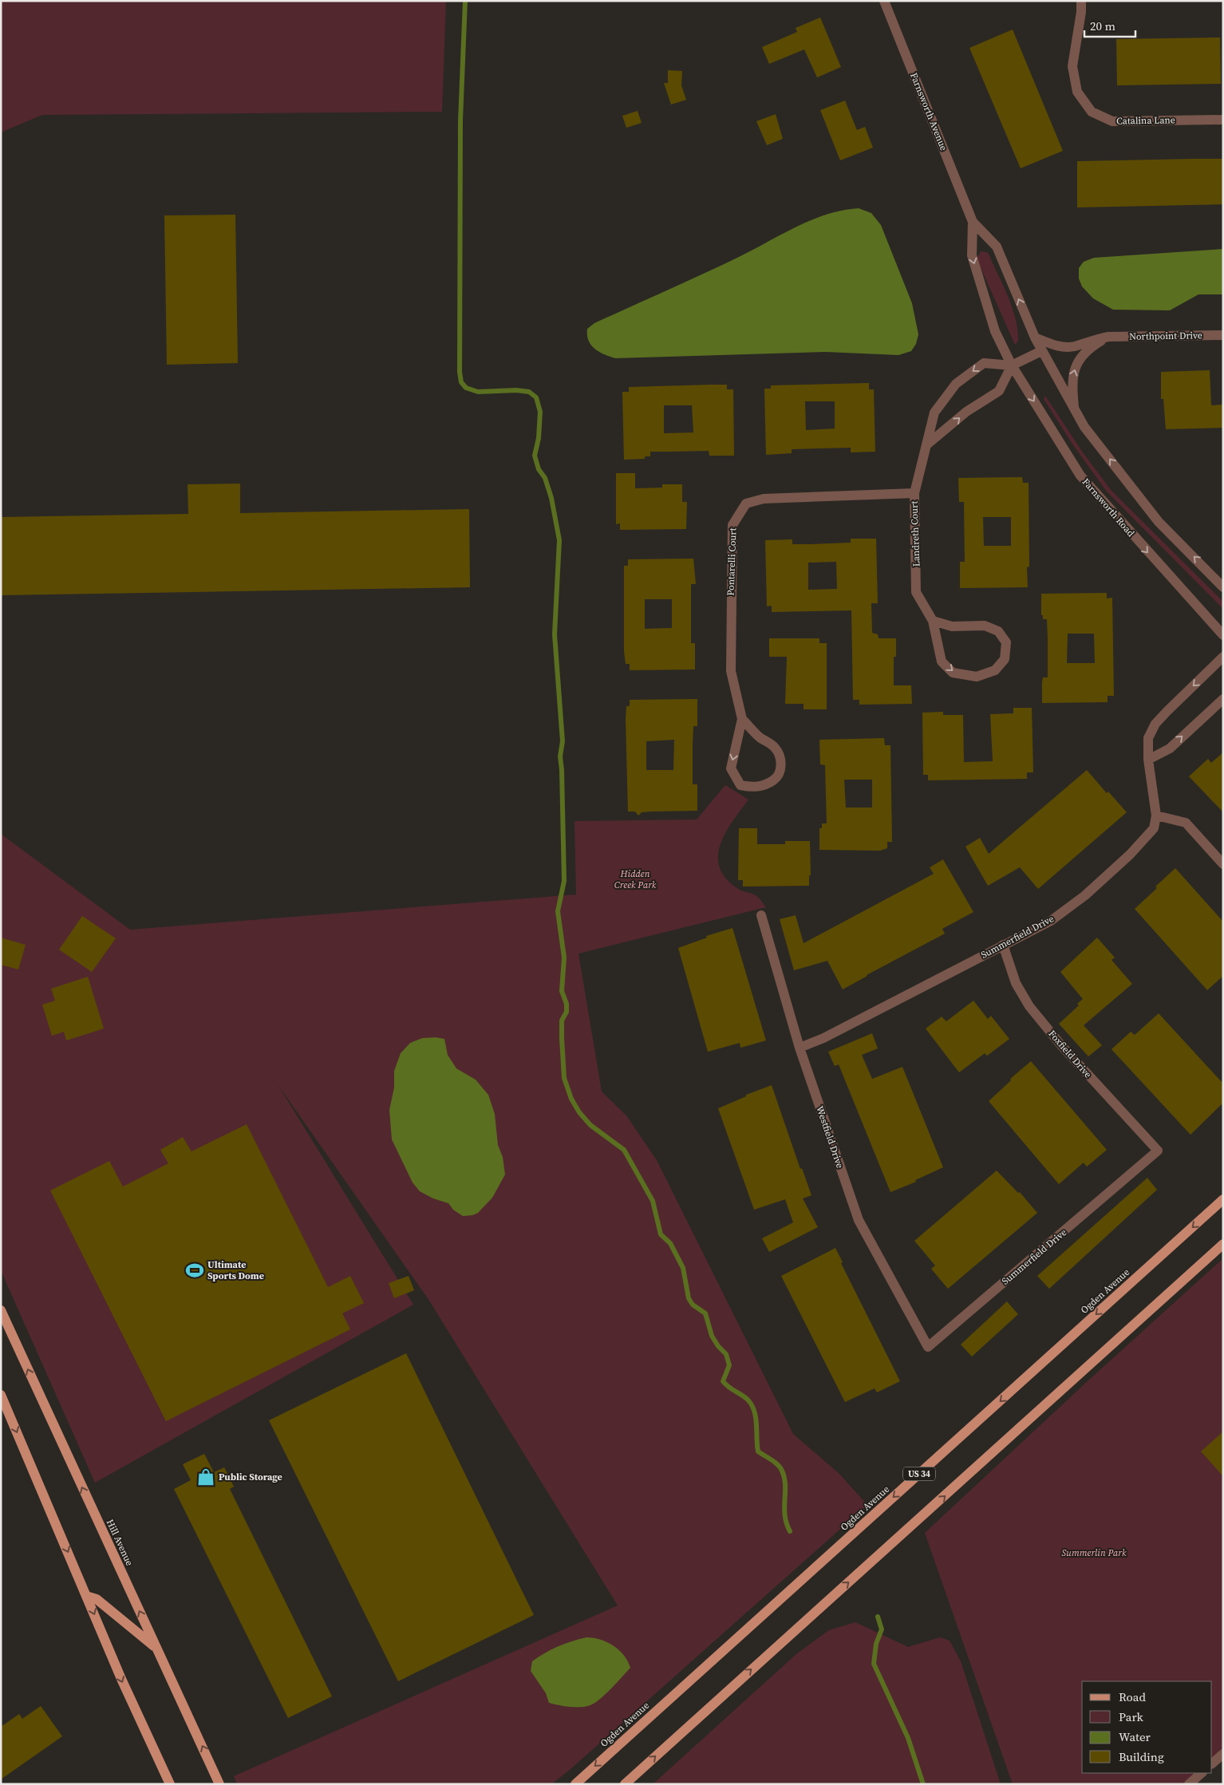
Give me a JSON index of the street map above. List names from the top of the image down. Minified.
{"streets":{"main road":["Ogden Avenue","US 34","Hill Avenue"],"street":["Farnsworth Avenue","Catalina Lane","Northpoint Drive","Farnsworth Road","Landreth Court","Pontarelli Court","Summerfield Drive","Foxfield Drive","Westfield Drive"]},"crossings":[["Farnsworth Avenue","Northpoint Drive"],["Farnsworth Avenue","Farnsworth Road"],["Farnsworth Avenue","Landreth Court"],["Farnsworth Road","Landreth Court"],["Landreth Court","Pontarelli Court"],["Summerfield Drive","Foxfield Drive"],["Summerfield Drive","Westfield Drive"]],"parks":["Hidden Creek Park","Summerlin Park"],"places":{"sports":["Ultimate Sports Dome"],"shop":["Public Storage"]},"legend":["Road","Park","Water","Building"],"scale_bar":"20 m"}
